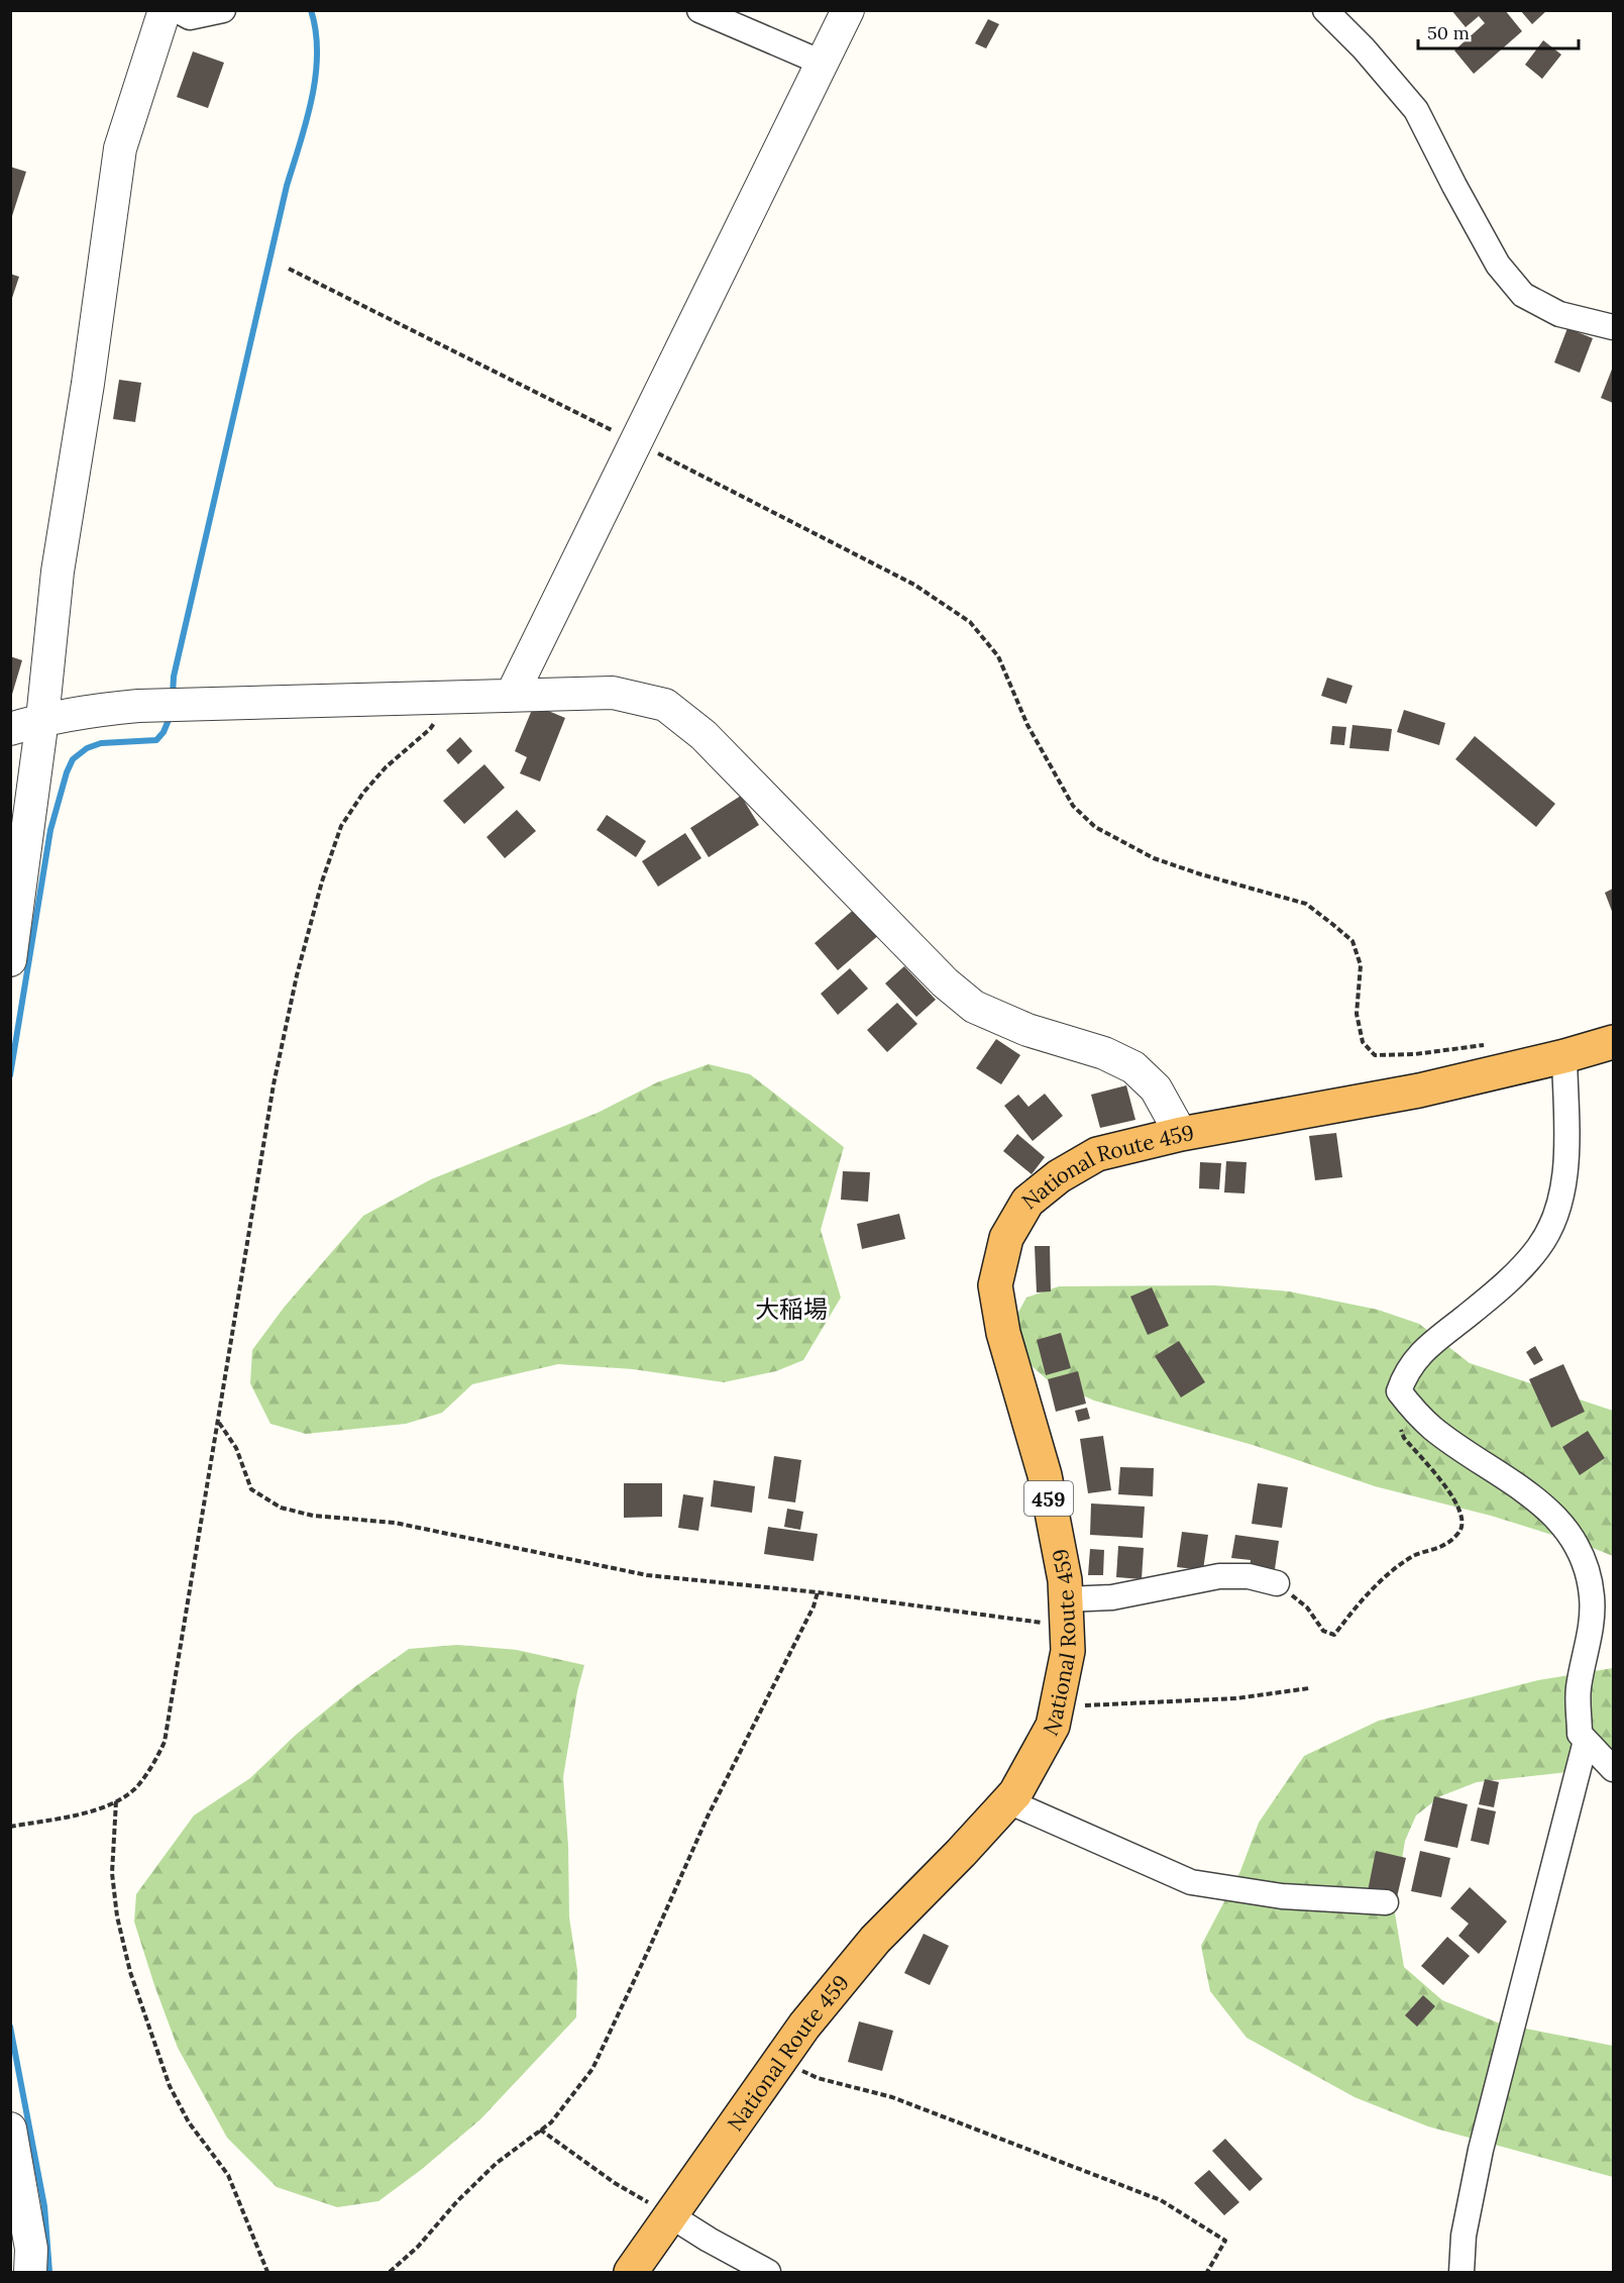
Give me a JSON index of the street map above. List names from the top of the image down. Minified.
{"streets":{"highway":["National Route 459","459"]},"districts":["大稲場"],"scale_bar":"50 m"}
